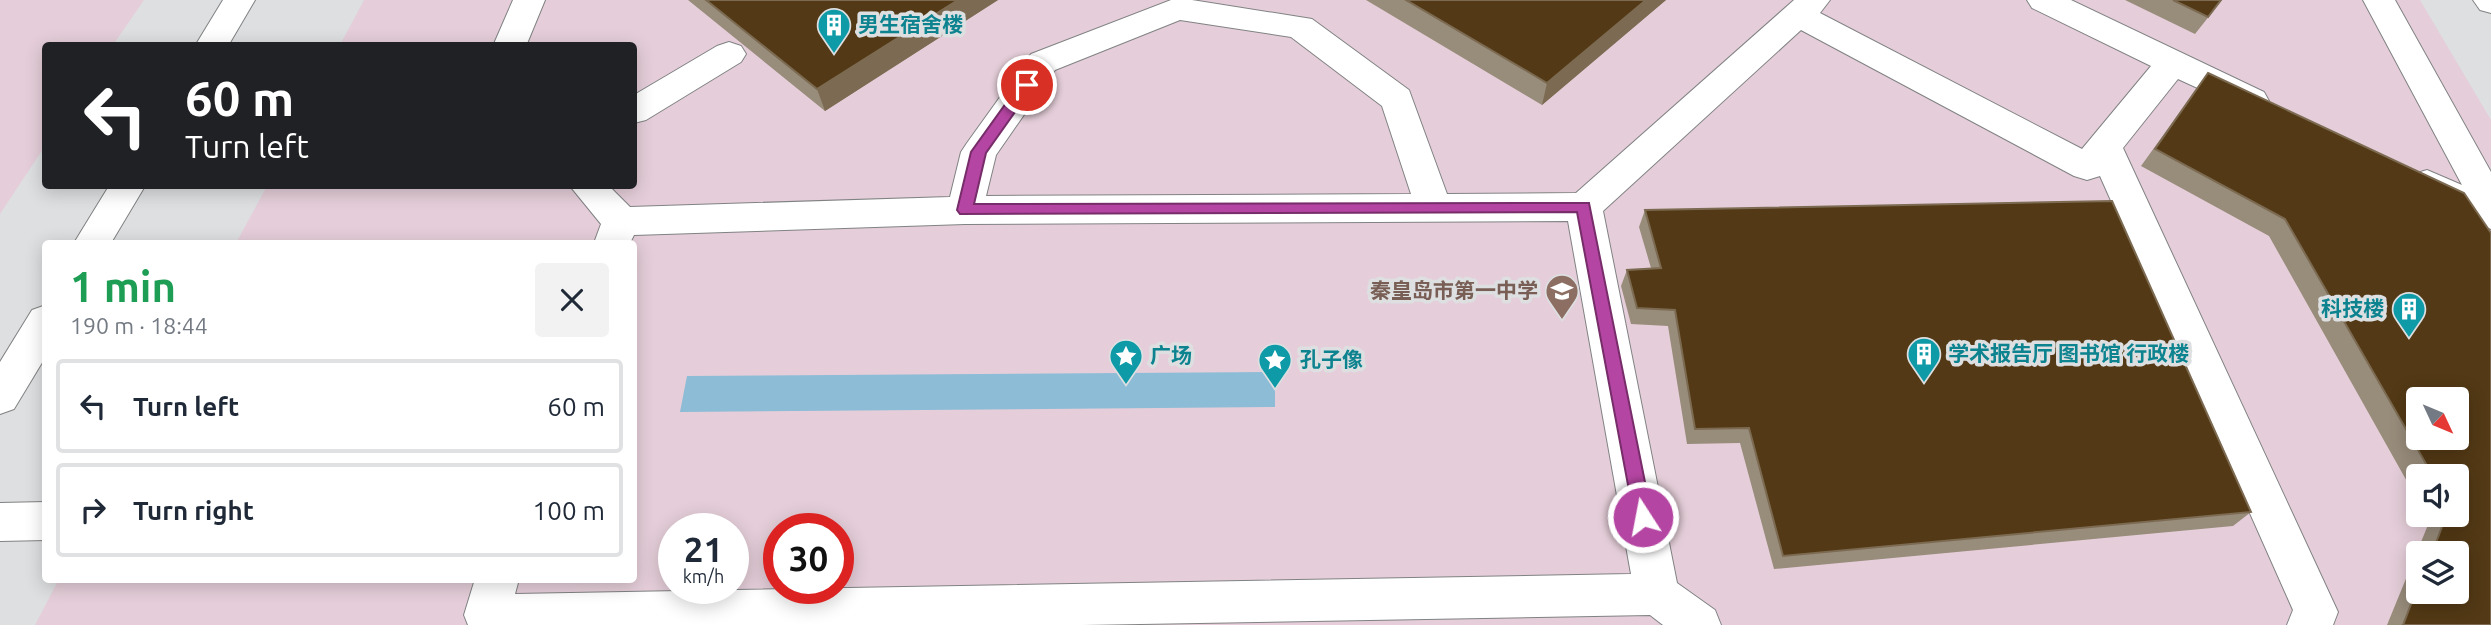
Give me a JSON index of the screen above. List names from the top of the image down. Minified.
{"places":{"building":["男生宿舍楼","科技楼","学术报告厅 图书馆 行政楼"],"school or university":["秦皇岛市第一中学"],"place":["广场","孔子像"]},"north":"bottom right","page":{"turn":["60 m","Turn left"],"heading":["1 min","190 m · 18:44"],"list":[{"name":"Turn left","value":"60 m"},{"name":"Turn right","value":"100 m"}],"speed":"21 km/h","limit":"30"}}
